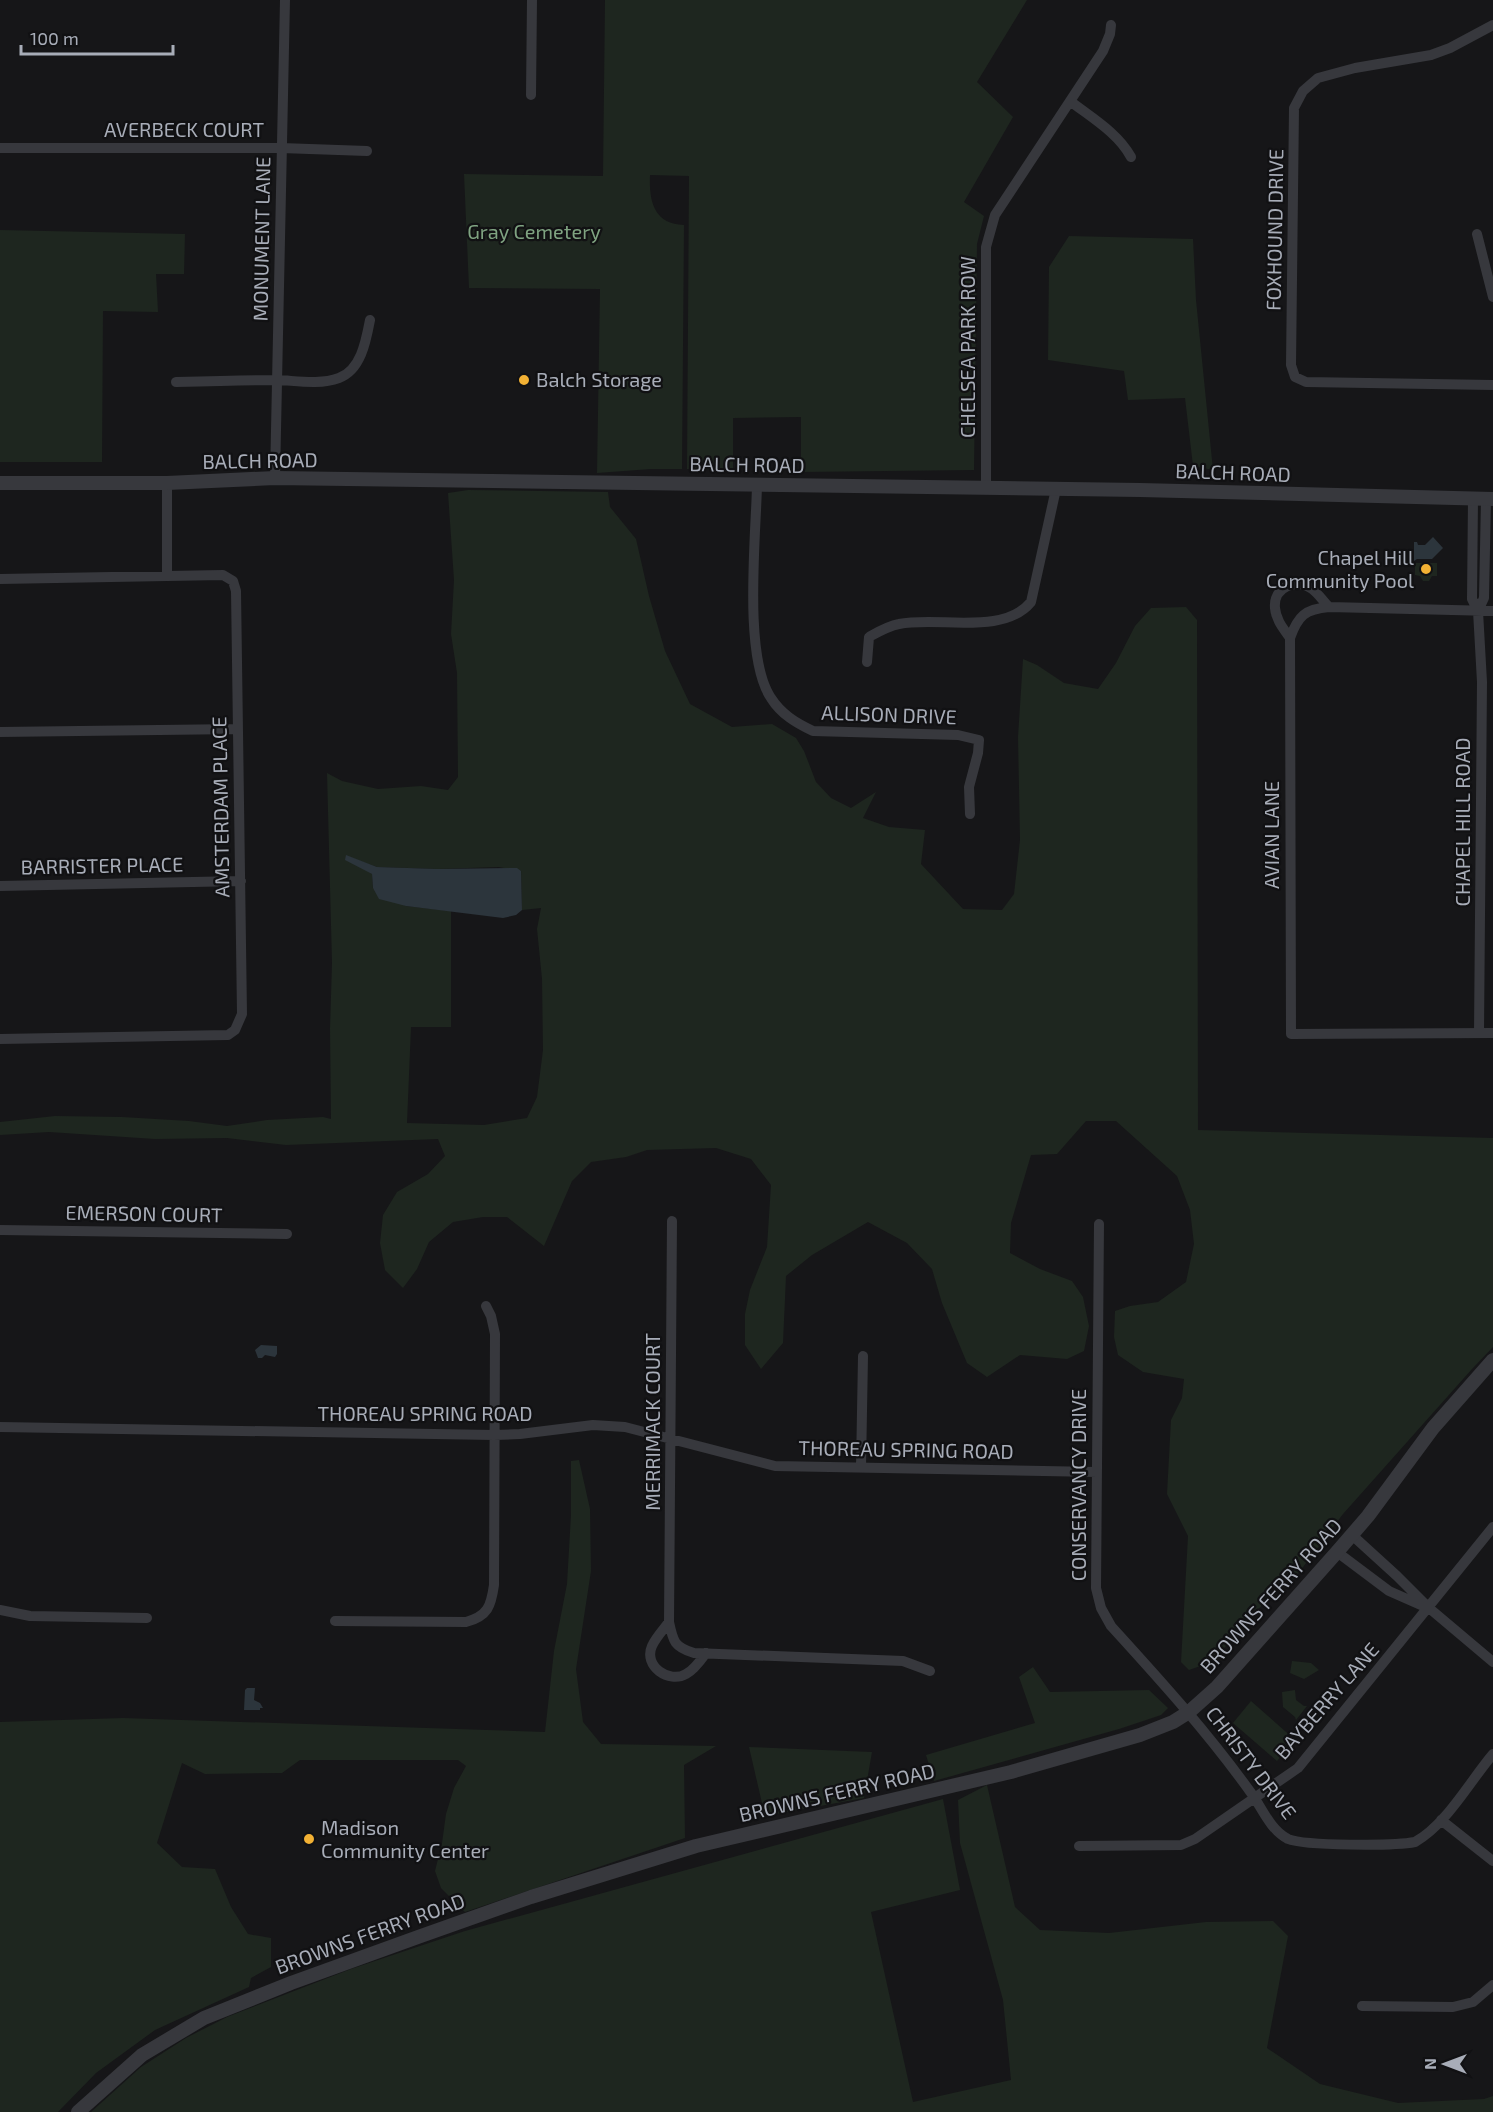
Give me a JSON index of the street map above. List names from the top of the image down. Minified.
{"streets":{"street":["AVERBECK COURT","FOXHOUND DRIVE","MONUMENT LANE","CHELSEA PARK ROW","BALCH ROAD","ALLISON DRIVE","AMSTERDAM PLACE","CHAPEL HILL ROAD","AVIAN LANE","BARRISTER PLACE","EMERSON COURT","THOREAU SPRING ROAD","MERRIMACK COURT","CONSERVANCY DRIVE","BROWNS FERRY ROAD","BAYBERRY LANE","CHRISTY DRIVE"]},"crossings":[["AVERBECK COURT","MONUMENT LANE"],["MONUMENT LANE","BALCH ROAD"],["CHELSEA PARK ROW","BALCH ROAD"],["BALCH ROAD","ALLISON DRIVE"],["BALCH ROAD","CHAPEL HILL ROAD"],["AMSTERDAM PLACE","BARRISTER PLACE"],["CHAPEL HILL ROAD","AVIAN LANE"],["THOREAU SPRING ROAD","MERRIMACK COURT"],["THOREAU SPRING ROAD","CONSERVANCY DRIVE"],["CONSERVANCY DRIVE","BROWNS FERRY ROAD"],["CONSERVANCY DRIVE","CHRISTY DRIVE"],["BROWNS FERRY ROAD","CHRISTY DRIVE"],["BAYBERRY LANE","CHRISTY DRIVE"]],"parks":["Gray Cemetery"],"places":["Balch Storage","Chapel Hill Community Pool","Madison Community Center"],"scale_bar":"100 m","north":"left"}
